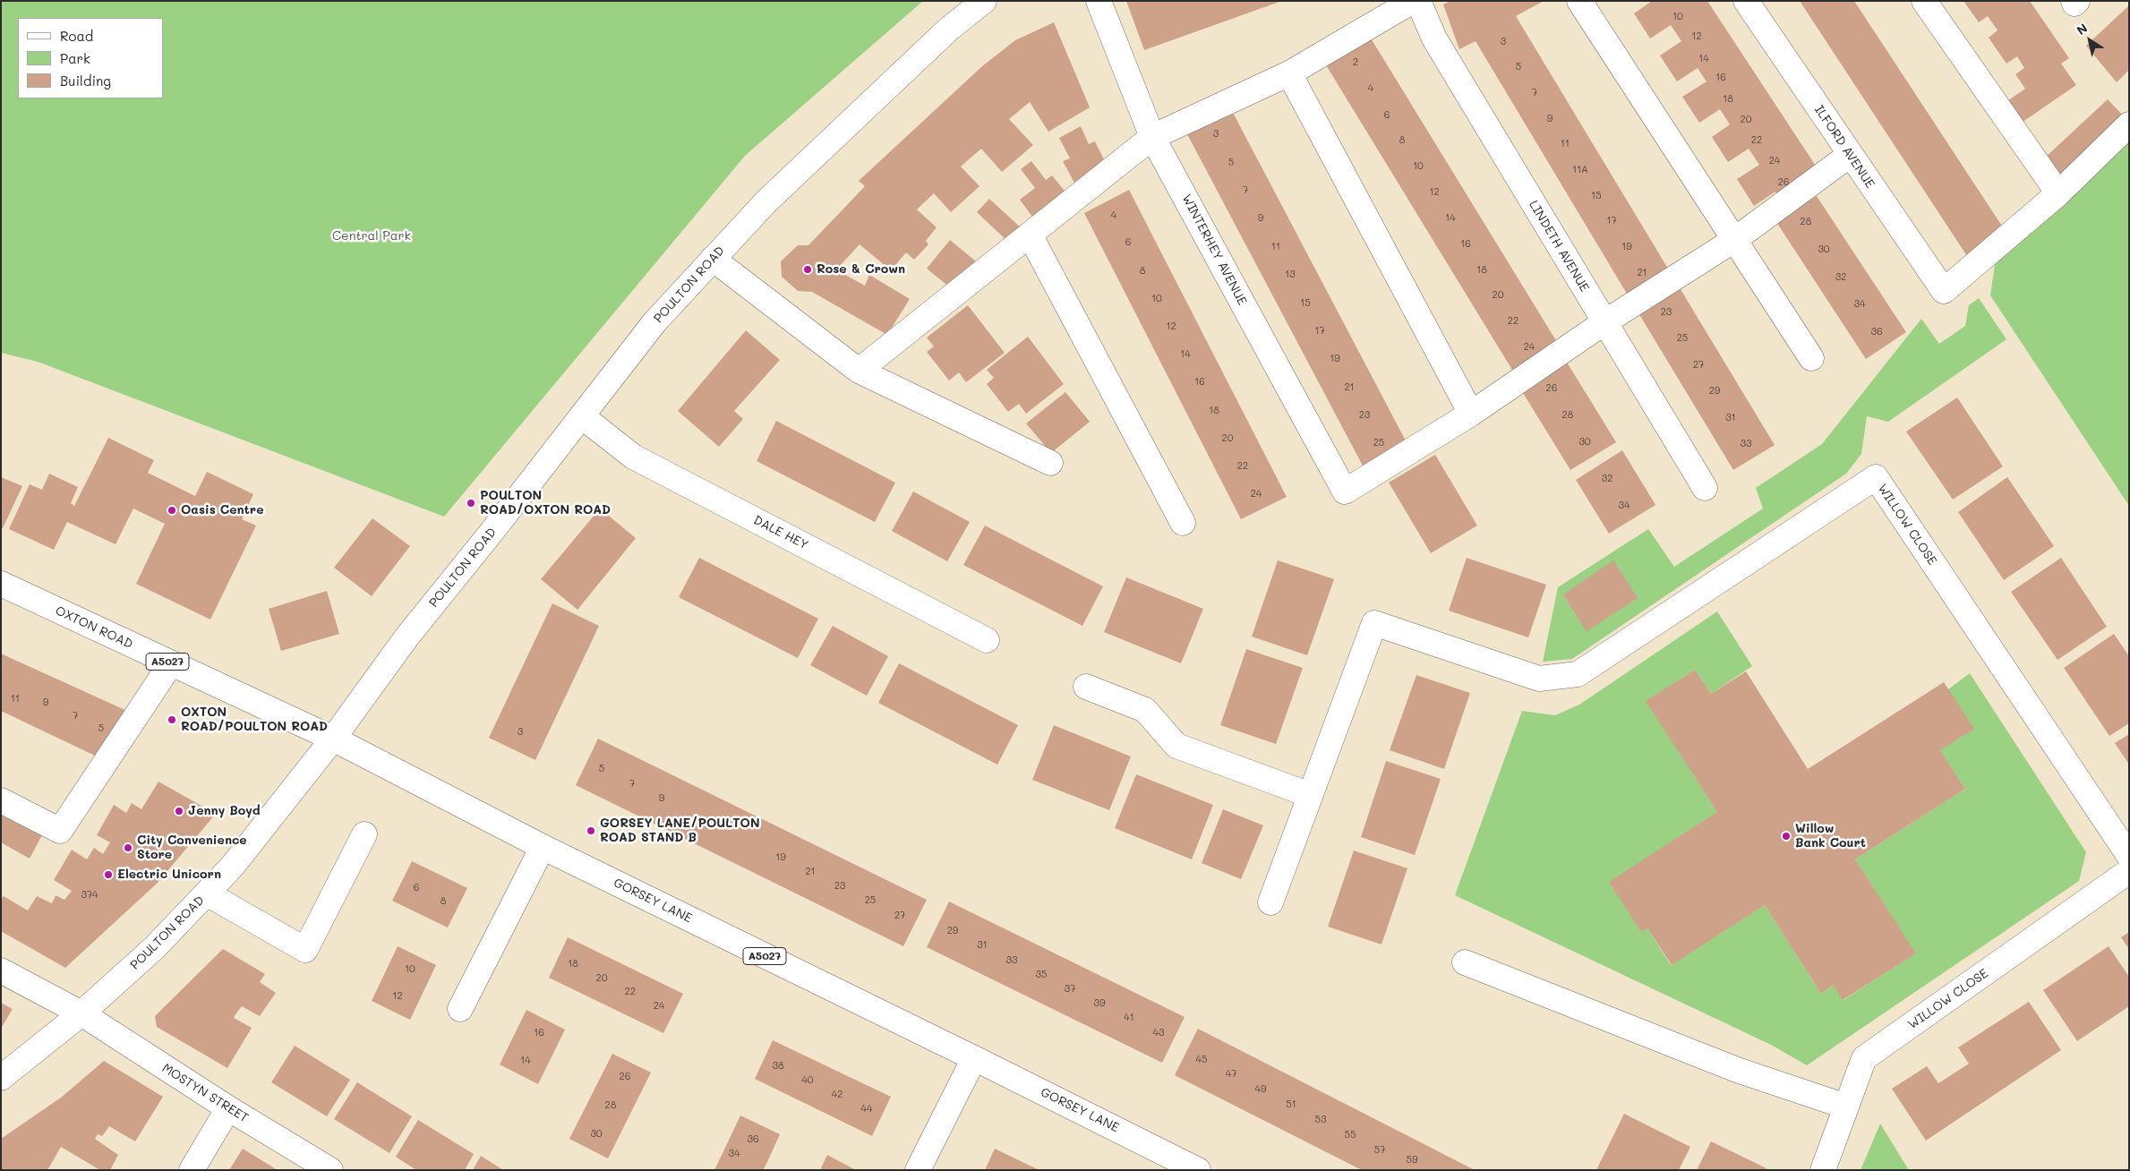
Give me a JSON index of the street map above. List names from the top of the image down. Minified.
{"streets":{"street":["ILFORD AVENUE","LINDETH AVENUE","WINTERHEY AVENUE","POULTON ROAD","WILLOW CLOSE","DALE HEY","OXTON ROAD","A5027","GORSEY LANE","MOSTYN STREET"]},"crossings":[["POULTON ROAD","DALE HEY"],["POULTON ROAD","OXTON ROAD"],["POULTON ROAD","GORSEY LANE"],["POULTON ROAD","MOSTYN STREET"],["OXTON ROAD","GORSEY LANE"]],"parks":["Central Park"],"places":["Rose & Crown","POULTON ROAD/OXTON ROAD","Oasis Centre","OXTON ROAD/POULTON ROAD","Jenny Boyd","GORSEY LANE/POULTON ROAD STAND B","Willow Bank Court","City Convenience Store","Electric Unicorn"],"house_numbers":["10","12","3","14","2","5","16","4","7","18","6","9","20","3","8","22","11","24","5","10","11A","26","7","12","15","4","9","14","17","28","6","16","11","19","30","18","8","21","13","32","20","10","15","34","23","22","12","17","36","25","24","14","19","27","16","21","26","29","18","23","28","31","20","30","25","33","22","32","24","34","11","9","7","5","3","5","7","9","19","21","23","6","374","25","8","27","29","31","33","18","10","35","20","37","22","12","39","24","41","16","43","45","14","38","47","26","40","49","42","51","28","44","53","30","55","36","57","34","59"],"legend":["Road","Park","Building"],"north":"top left"}
